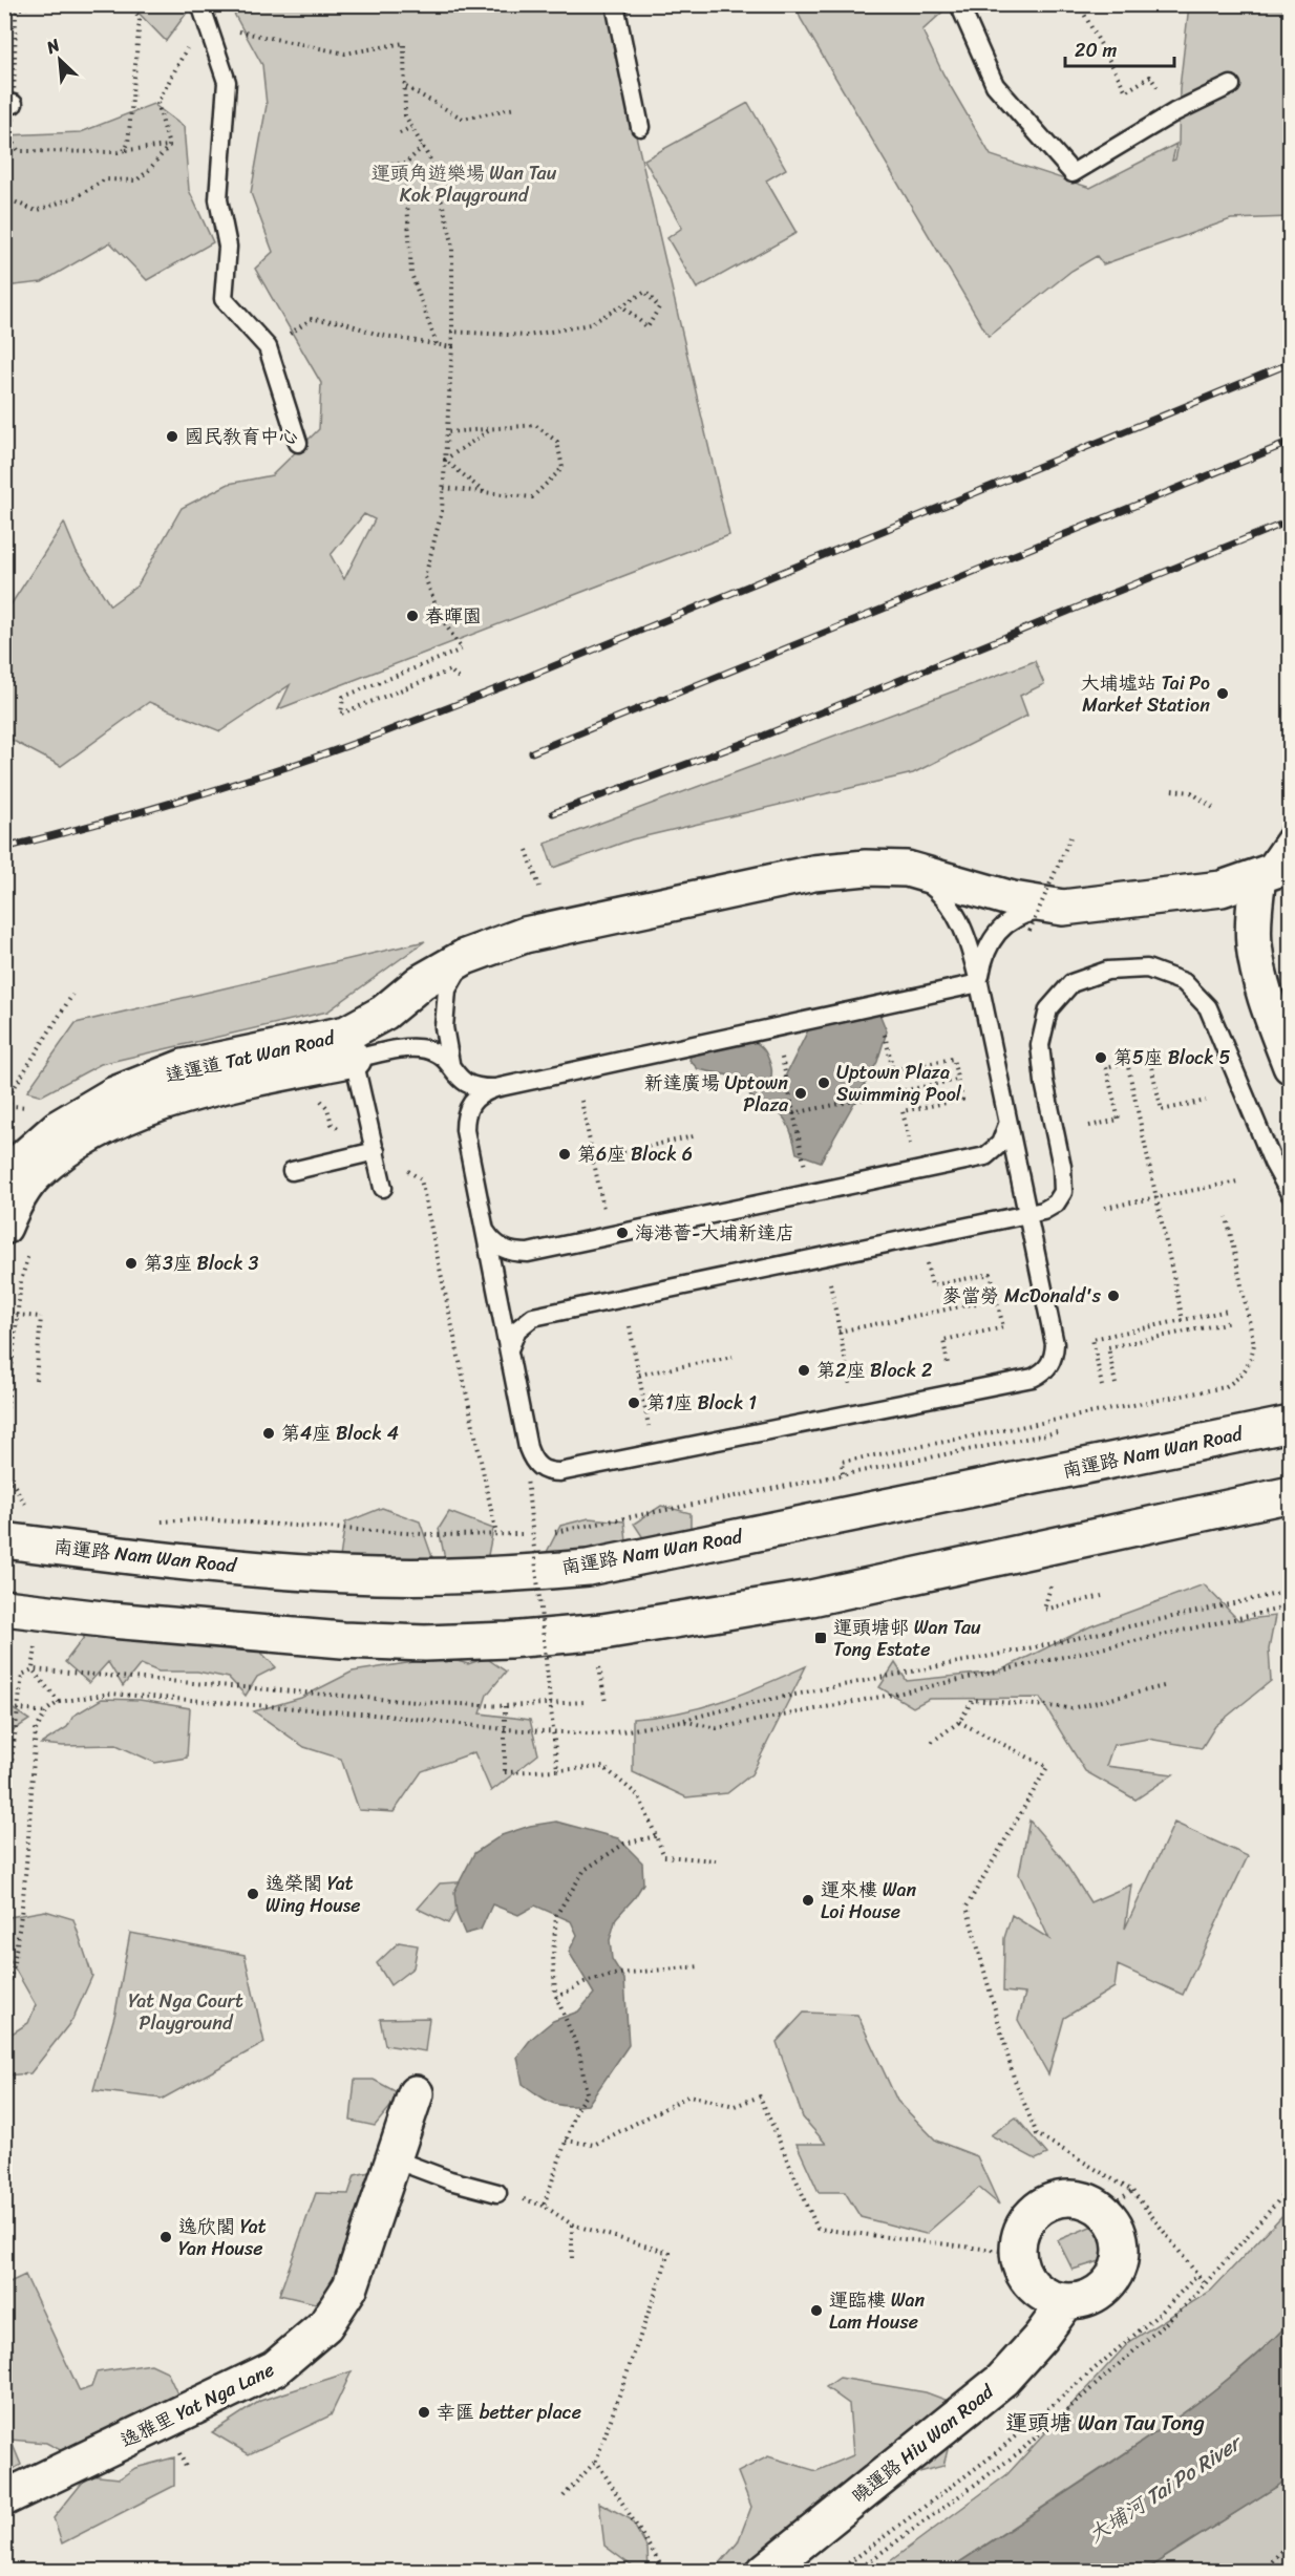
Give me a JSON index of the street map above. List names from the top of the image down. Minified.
{"streets":{"street":["達運道 Tat Wan Road","南運路 Nam Wan Road","逸雅里 Yat Nga Lane","曉運路 Hiu Wan Road"]},"districts":["運頭塘 Wan Tau Tong"],"water":["大埔河 Tai Po River"],"parks":["運頭角遊樂場 Wan Tau Kok Playground","Yat Nga Court Playground"],"places":{"other":["國民教育中心","春暉園","大埔墟站 Tai Po Market Station","第5座 Block 5","Uptown Plaza Swimming Pool","新達廣場 Uptown Plaza","第6座 Block 6","海港薈-大埔新達店","第3座 Block 3","麥當勞 McDonald's","第2座 Block 2","第1座 Block 1","第4座 Block 4","逸榮閣 Yat Wing House","運來樓 Wan Loi House","逸欣閣 Yat Yan House","運臨樓 Wan Lam House","幸匯 better place"],"transit":["運頭塘邨 Wan Tau Tong Estate"]},"scale_bar":"20 m","north":"top left"}
